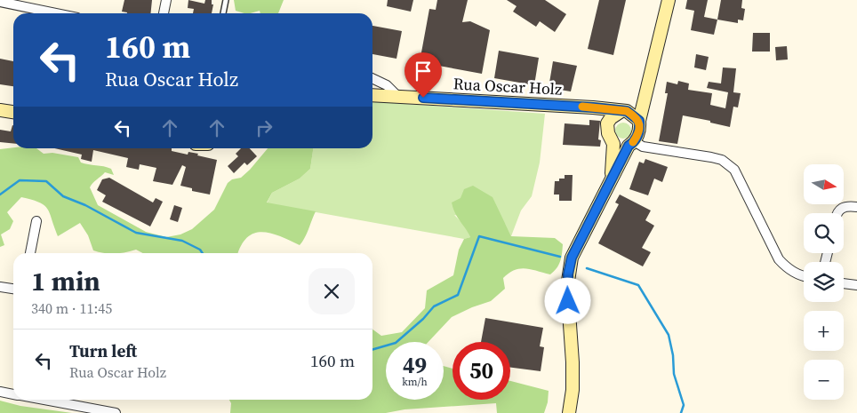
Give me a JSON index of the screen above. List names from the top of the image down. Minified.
{"streets":{"main road":["Rua Oscar Holz"]},"north":"right","page":{"turn":["160 m","Rua Oscar Holz"],"map_buttons":["+","−"],"heading":["1 min","340 m · 11:45"],"list":[{"name":"Turn left","note":"Rua Oscar Holz","value":"160 m"}],"speed":"49 km/h","limit":"50"}}
